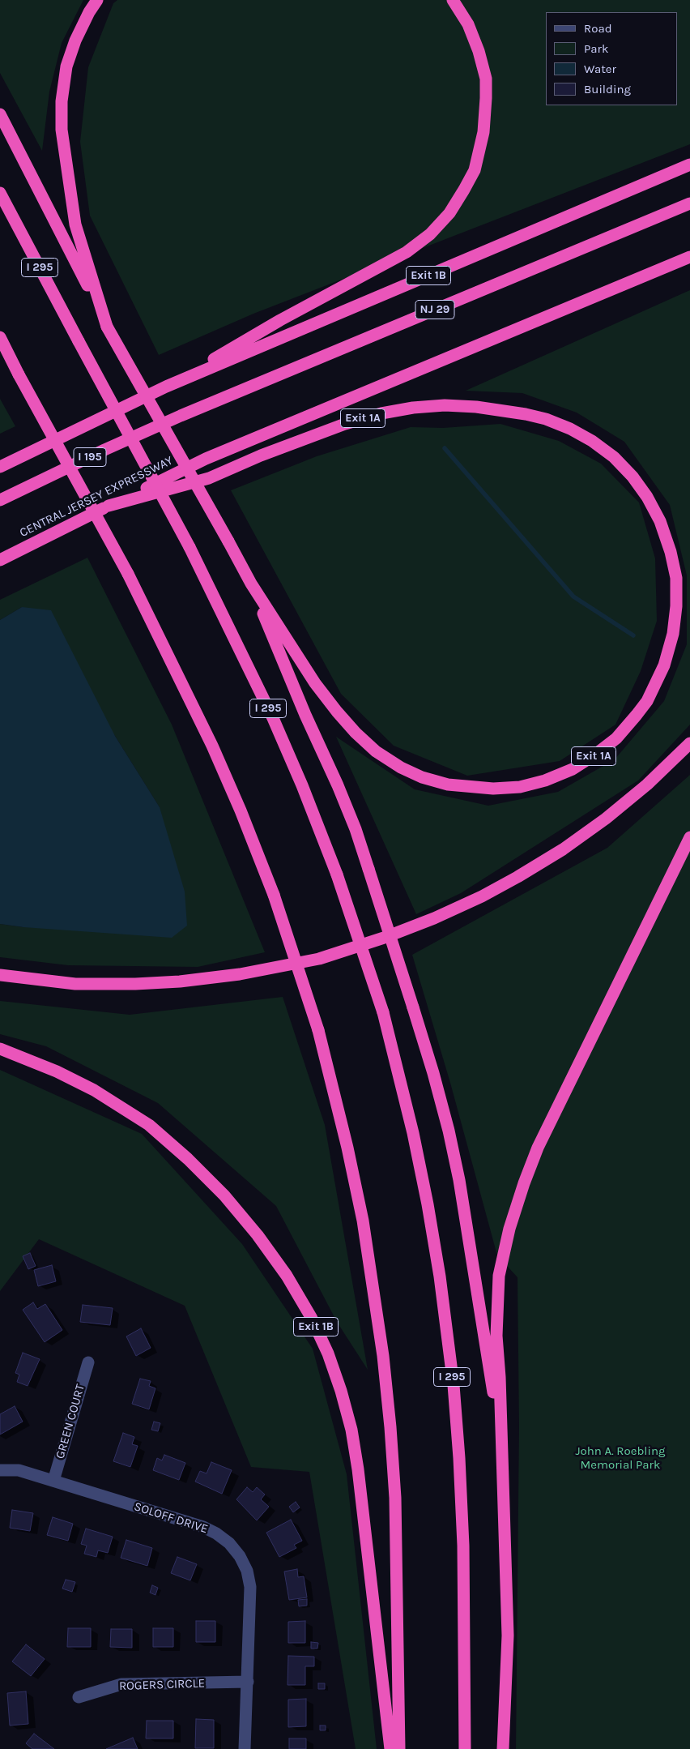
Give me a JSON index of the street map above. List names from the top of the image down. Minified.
{"streets":{"highway":["I 295","Exit 1B","NJ 29","Exit 1A","I 195","CENTRAL JERSEY EXPRESSWAY"],"street":["GREEN COURT","SOLOFF DRIVE","ROGERS CIRCLE"]},"crossings":[["NJ 29","I 195"],["Exit 1A","CENTRAL JERSEY EXPRESSWAY"],["GREEN COURT","SOLOFF DRIVE"],["SOLOFF DRIVE","ROGERS CIRCLE"]],"parks":["John A. Roebling Memorial Park"],"legend":["Road","Park","Water","Building"]}
